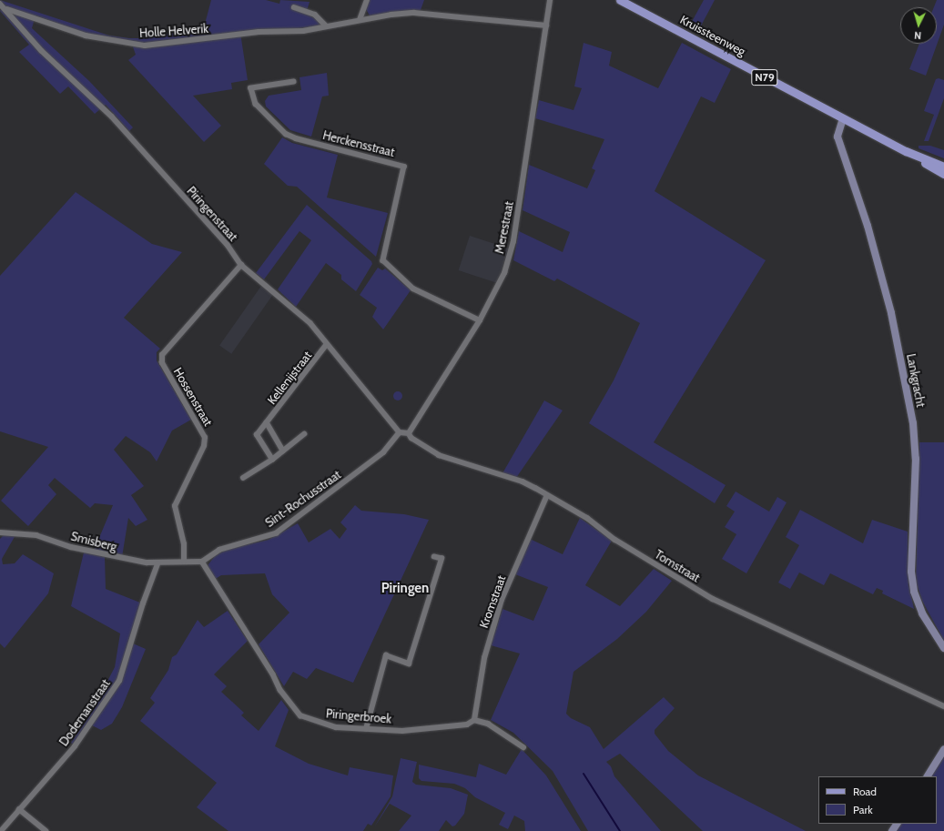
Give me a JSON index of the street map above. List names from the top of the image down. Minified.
{"streets":{"main road":["Kruissteenweg","N79"],"street":["Holle Helverik","Herckensstraat","Piringenstraat","Merestraat","Kellenijstraat","Lankgracht","Hossenstraat","Sint-Rochusstraat","Smisberg","Tomstraat","Kromstraat","Dodemanstraat","Piringerbroek"]},"crossings":[["Holle Helverik","Piringenstraat"],["Holle Helverik","Merestraat"],["Kruissteenweg","Lankgracht"],["Herckensstraat","Merestraat"],["Piringenstraat","Kellenijstraat"],["Piringenstraat","Hossenstraat"],["Piringenstraat","Sint-Rochusstraat"],["Merestraat","Tomstraat"],["Hossenstraat","Smisberg"],["Sint-Rochusstraat","Piringerbroek"],["Smisberg","Dodemanstraat"],["Tomstraat","Kromstraat"],["Kromstraat","Piringerbroek"]],"districts":["Piringen"],"legend":["Road","Park"],"north":"bottom"}
